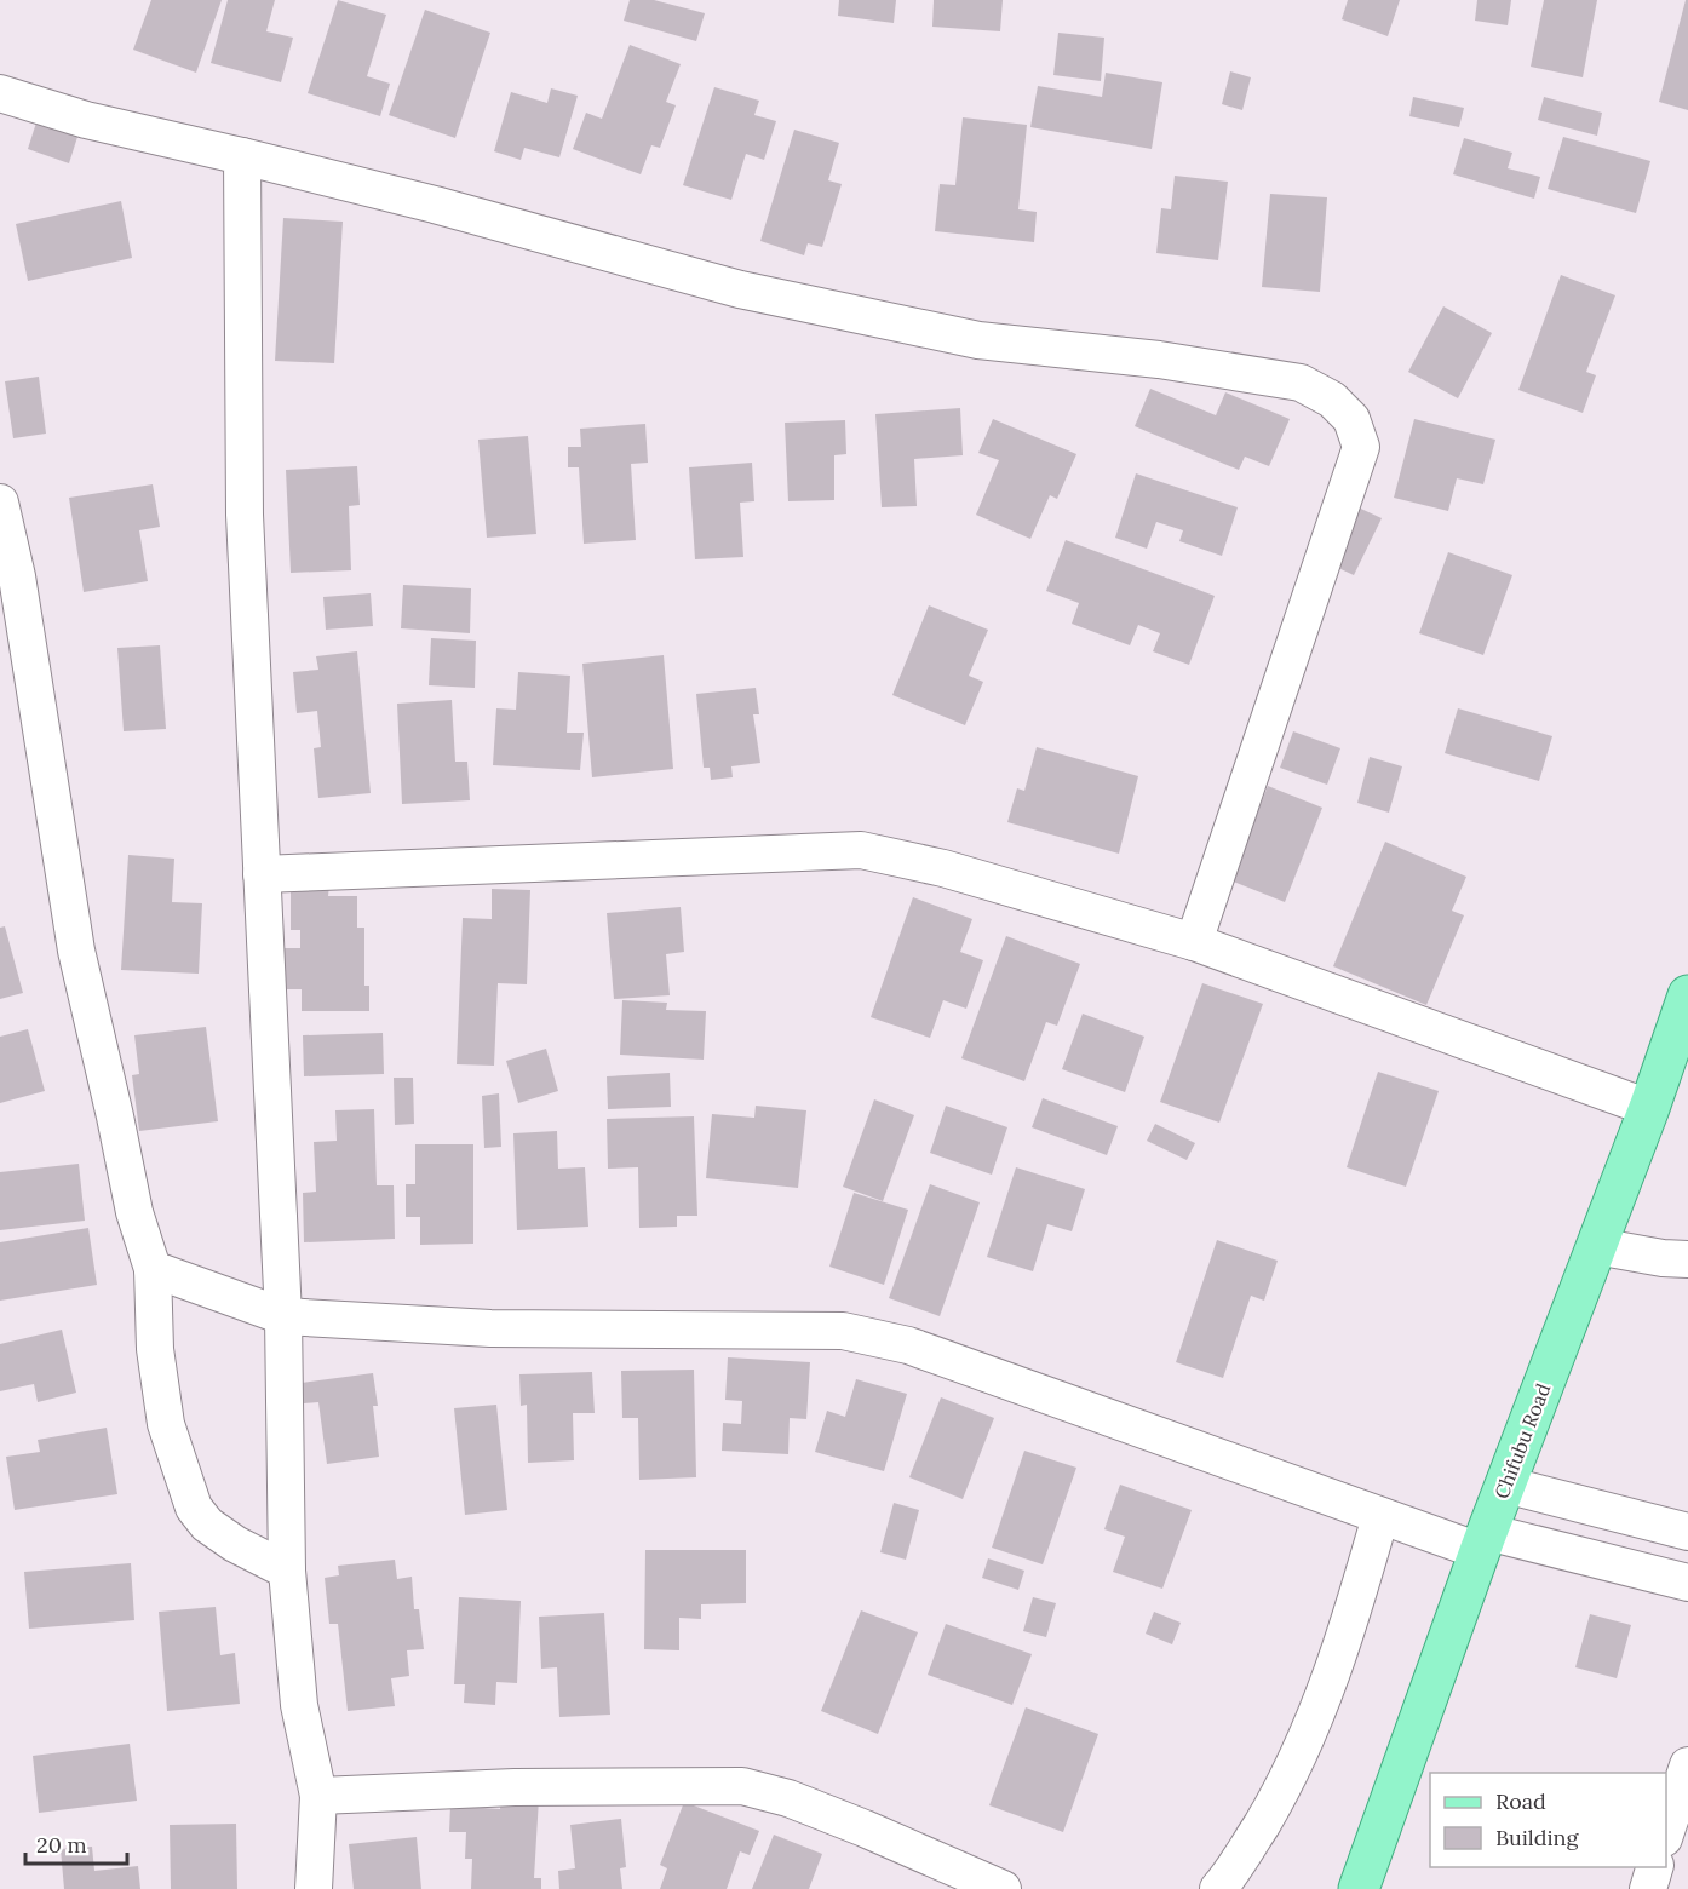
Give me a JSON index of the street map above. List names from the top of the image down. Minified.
{"streets":{"main road":["Chifubu Road"]},"legend":["Road","Building"],"scale_bar":"20 m"}
